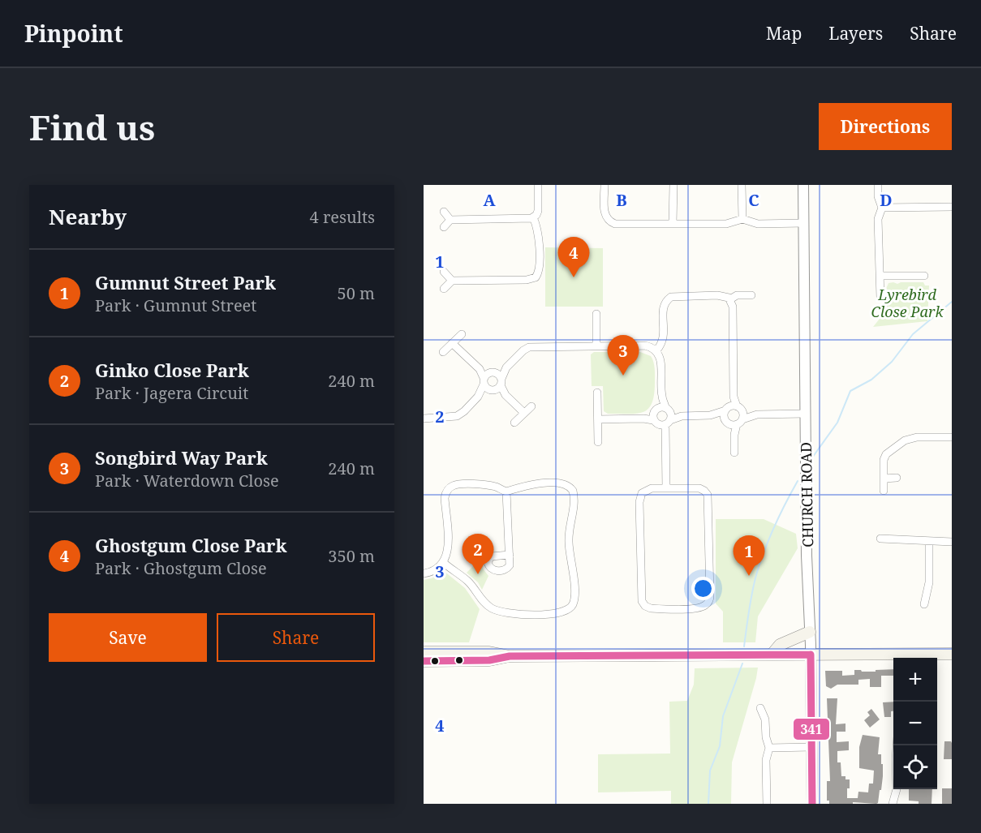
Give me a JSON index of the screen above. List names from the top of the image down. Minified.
{"streets":{"street":["CHURCH ROAD"]},"parks":["Lyrebird Close Park"],"lines":["transit line 341"],"page":{"header":"Pinpoint","nav":["Map","Layers","Share"],"buttons":["Directions",["Save","Share"]],"title":"Find us","heading":["Nearby","4 results"],"pins":["4","3","2","1"],"list":[{"mark":"1","name":"Gumnut Street Park","note":"Park · Gumnut Street","value":"50 m"},{"mark":"2","name":"Ginko Close Park","note":"Park · Jagera Circuit","value":"240 m"},{"mark":"3","name":"Songbird Way Park","note":"Park · Waterdown Close","value":"240 m"},{"mark":"4","name":"Ghostgum Close Park","note":"Park · Ghostgum Close","value":"350 m"}],"map_buttons":["+","−"]},"grid":{"columns":["A","B","C","D"],"rows":["1","2","3","4"]}}
